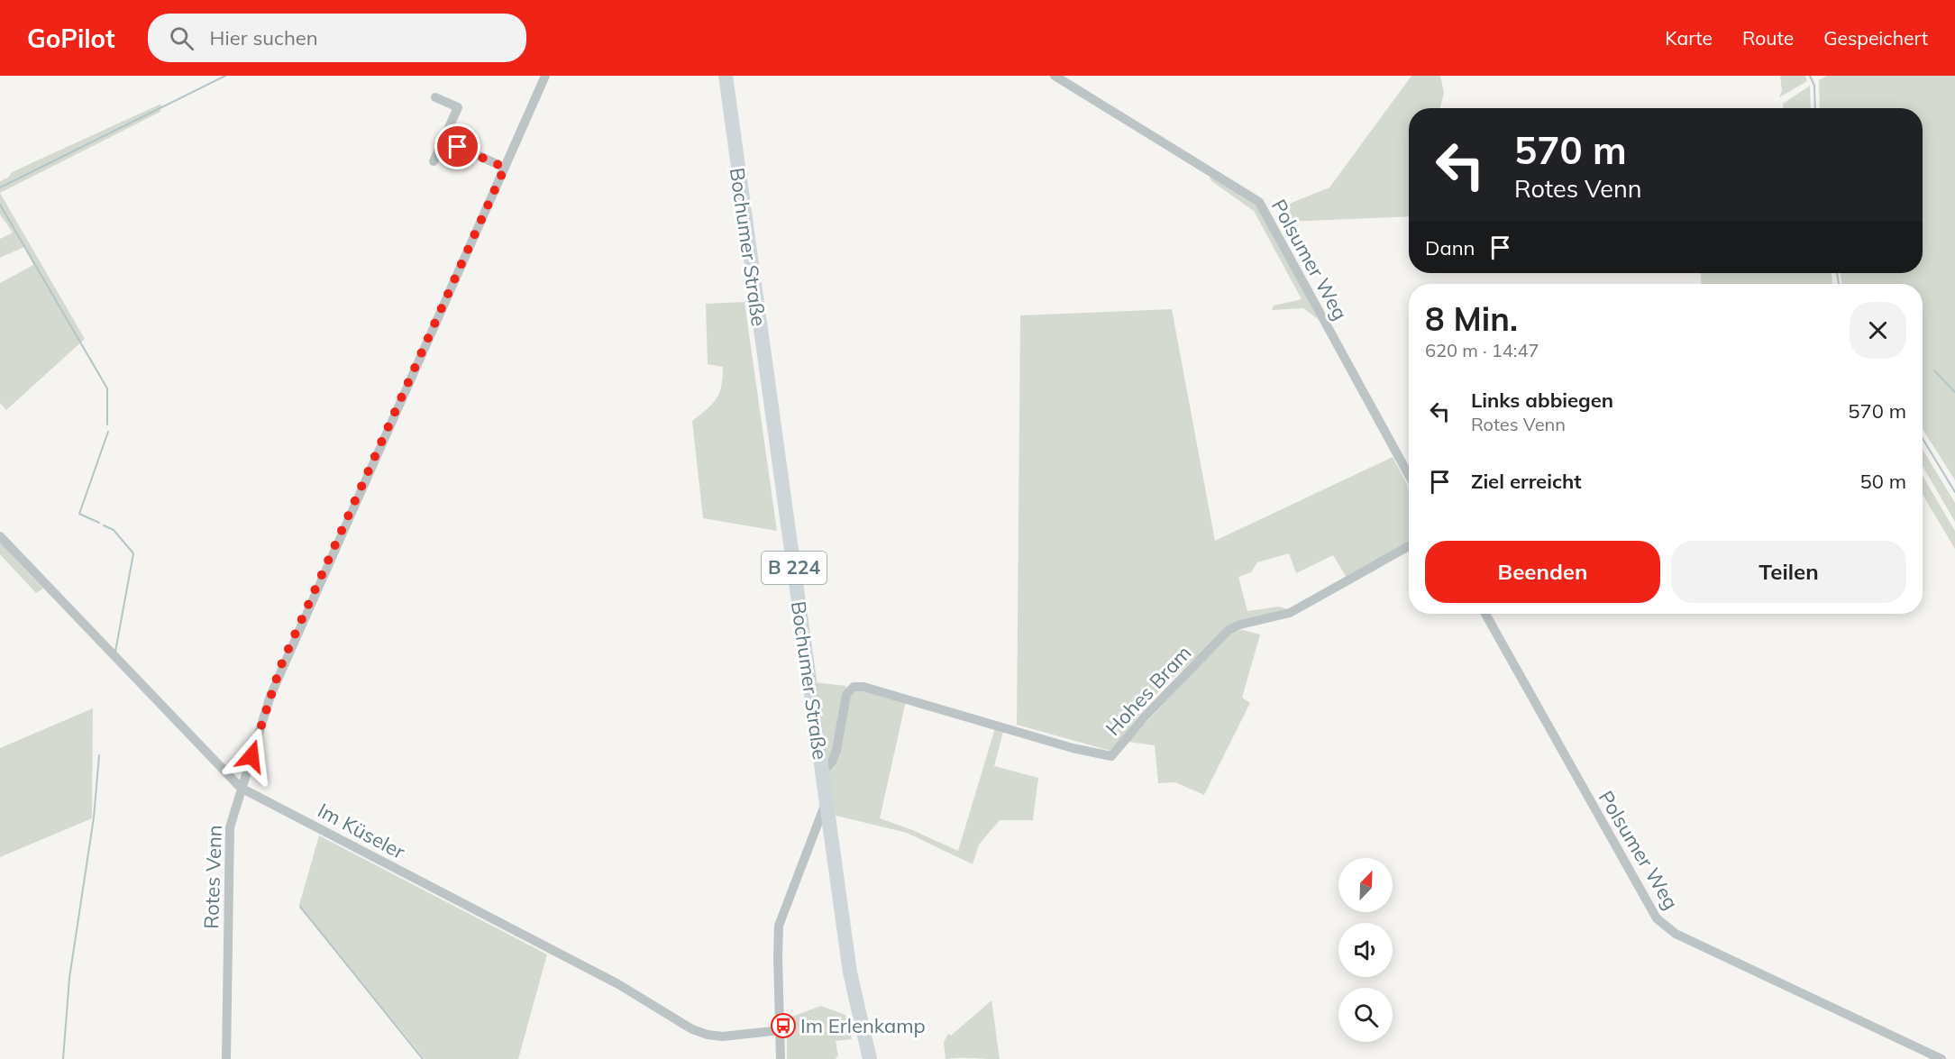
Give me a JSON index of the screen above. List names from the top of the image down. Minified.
{"streets":{"main road":["Bochumer Straße","B 224"],"street":["Polsumer Weg","Hohes Bram","Im Küseler","Rotes Venn"]},"crossings":[["Bochumer Straße","Hohes Bram"],["Im Küseler","Rotes Venn"]],"places":{"bus stop":["Im Erlenkamp"]},"north":"top right","page":{"header":"GoPilot","search":"Hier suchen","nav":["Karte","Route","Gespeichert"],"turn":["570 m","Rotes Venn"],"then":"Dann","heading":["8 Min.","620 m · 14:47"],"list":[{"name":"Links abbiegen","note":"Rotes Venn","value":"570 m"},{"name":"Ziel erreicht","value":"50 m"}],"buttons":["Beenden","Teilen"]}}
